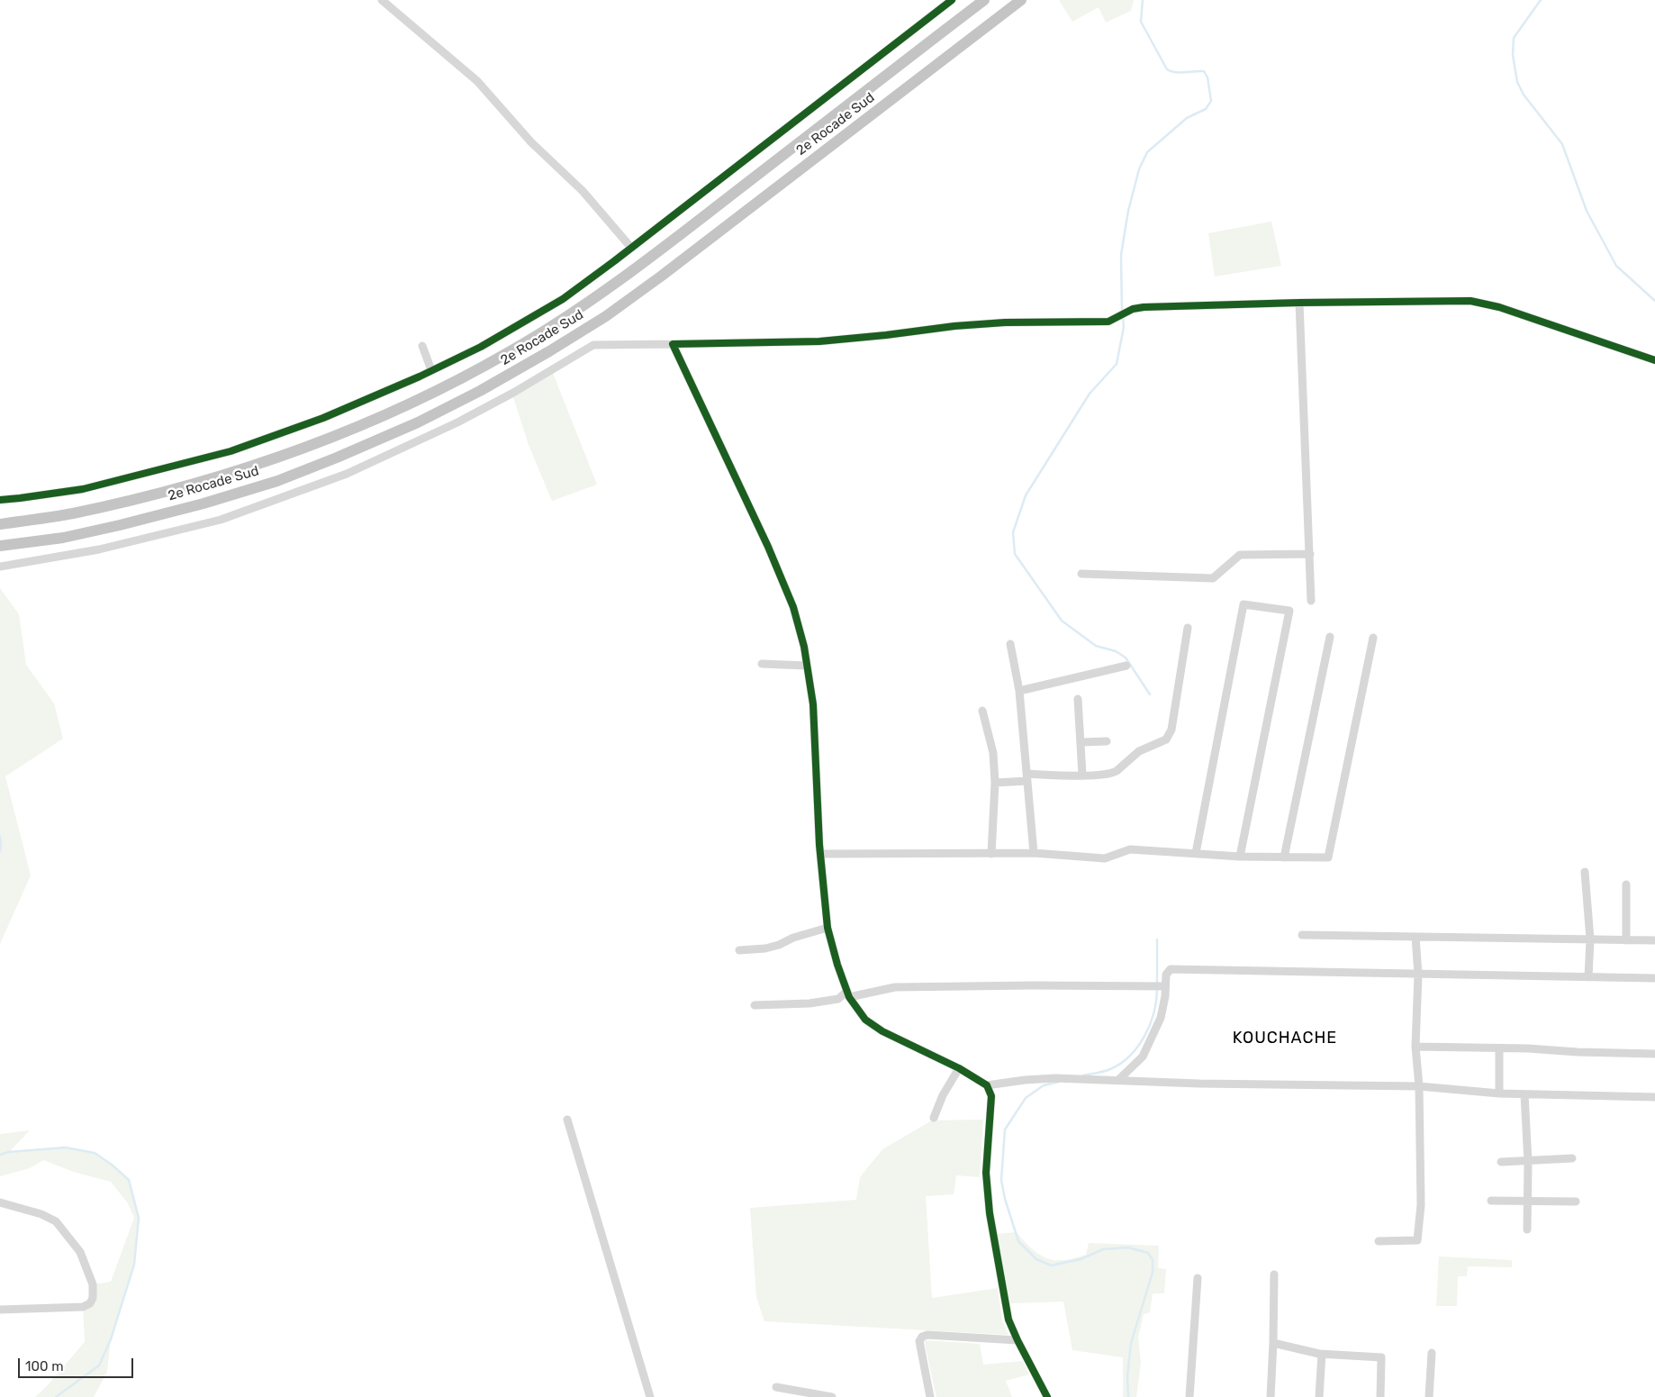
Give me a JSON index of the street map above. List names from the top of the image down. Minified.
{"streets":{"highway":["2e Rocade Sud"]},"districts":["KOUCHACHE"],"scale_bar":"100 m"}
